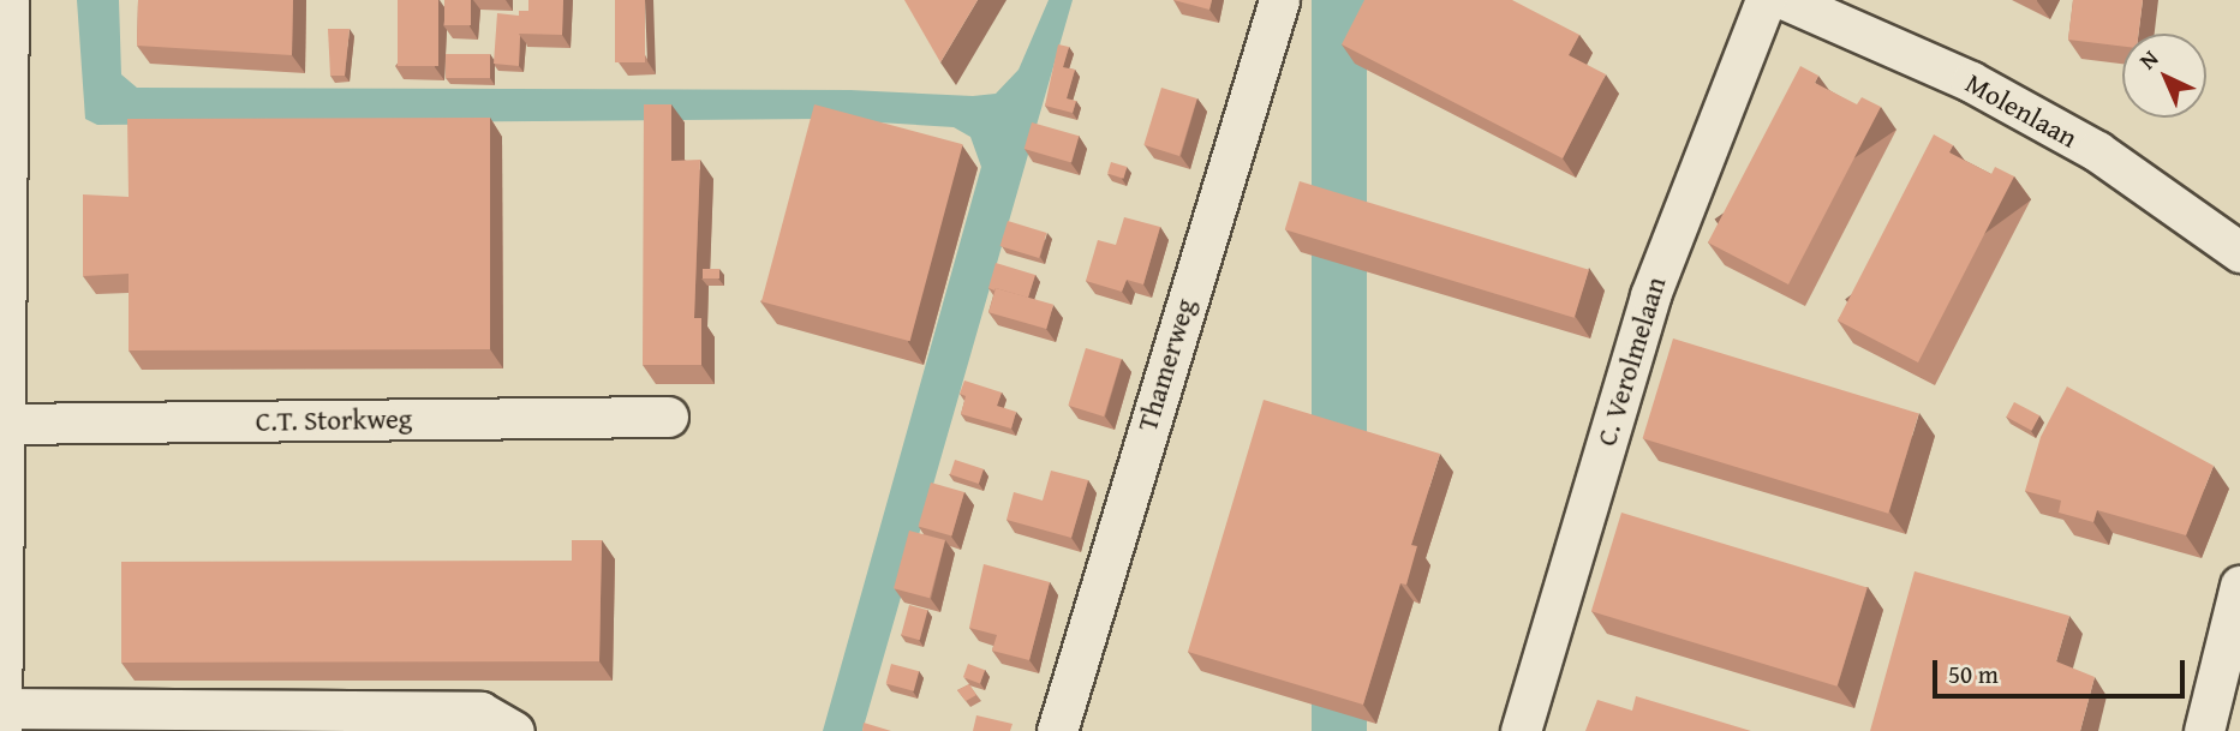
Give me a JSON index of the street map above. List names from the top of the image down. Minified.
{"streets":{"street":["Molenlaan","C. Verolmelaan","Thamerweg","C.T. Storkweg"]},"scale_bar":"50 m","north":"top left"}
